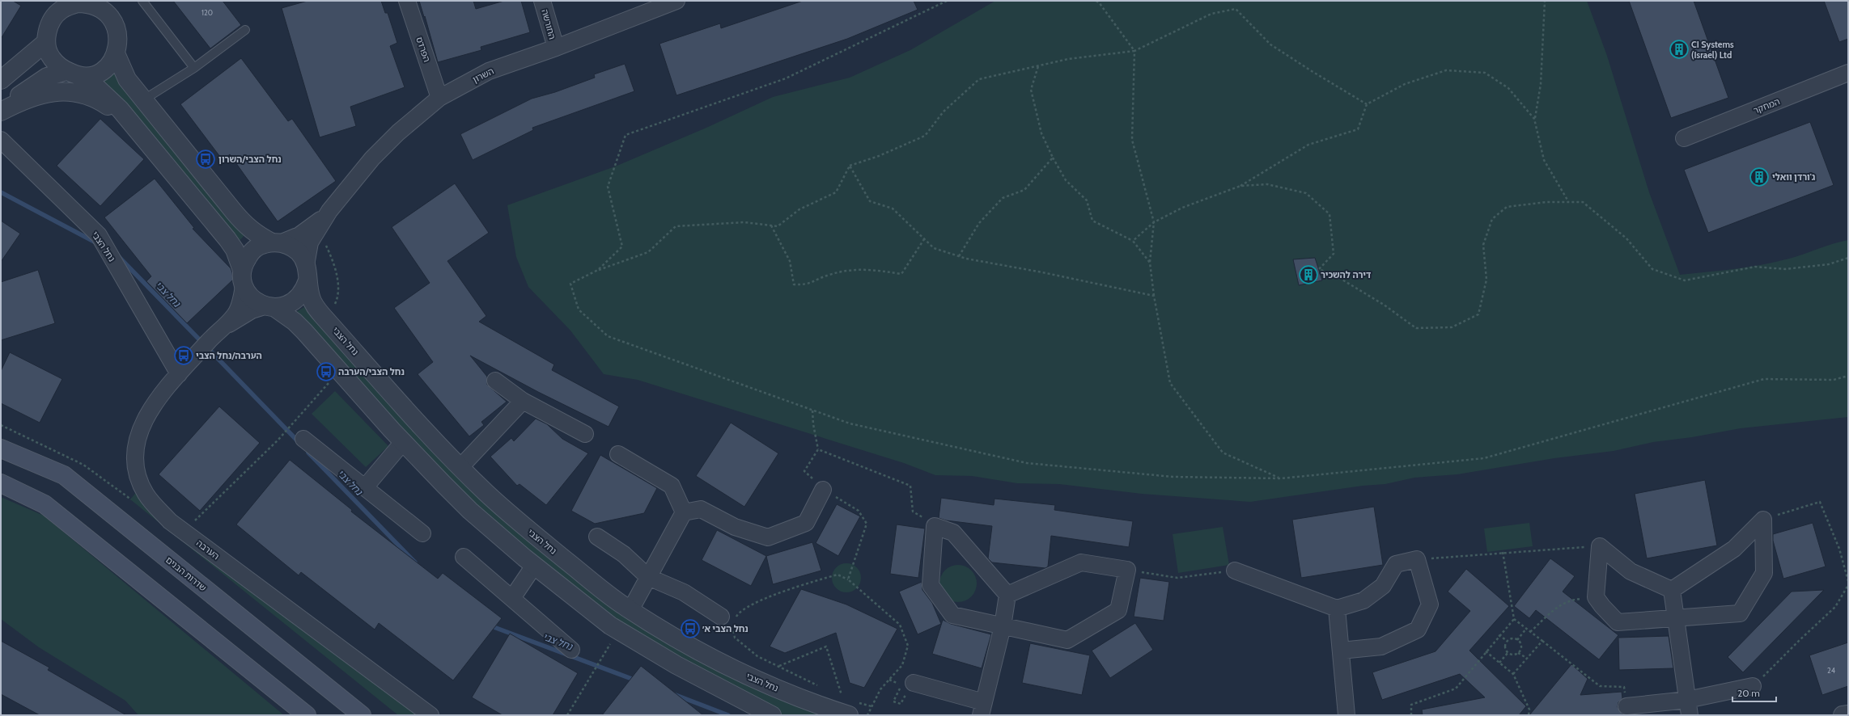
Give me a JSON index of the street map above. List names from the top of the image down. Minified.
{"streets":{"main road":["שדרות הבנים"],"street":["החורשה","הפרדס","השרון","המחקר","נחל הצבי","הערבה"]},"crossings":[["החורשה","השרון"],["הפרדס","השרון"],["השרון","נחל הצבי"],["השרון","הערבה"],["נחל הצבי","הערבה"]],"water":["נחל צבי"],"places":{"building":["CI Systems (Israel) Ltd","ג'ורדן וואלי","דירה להשכיר"],"bus stop":["נחל הצבי/השרון","הערבה/נחל הצבי","נחל הצבי/הערבה","נחל הצבי א׳"]},"house_numbers":["120","24"],"scale_bar":"20 m"}
